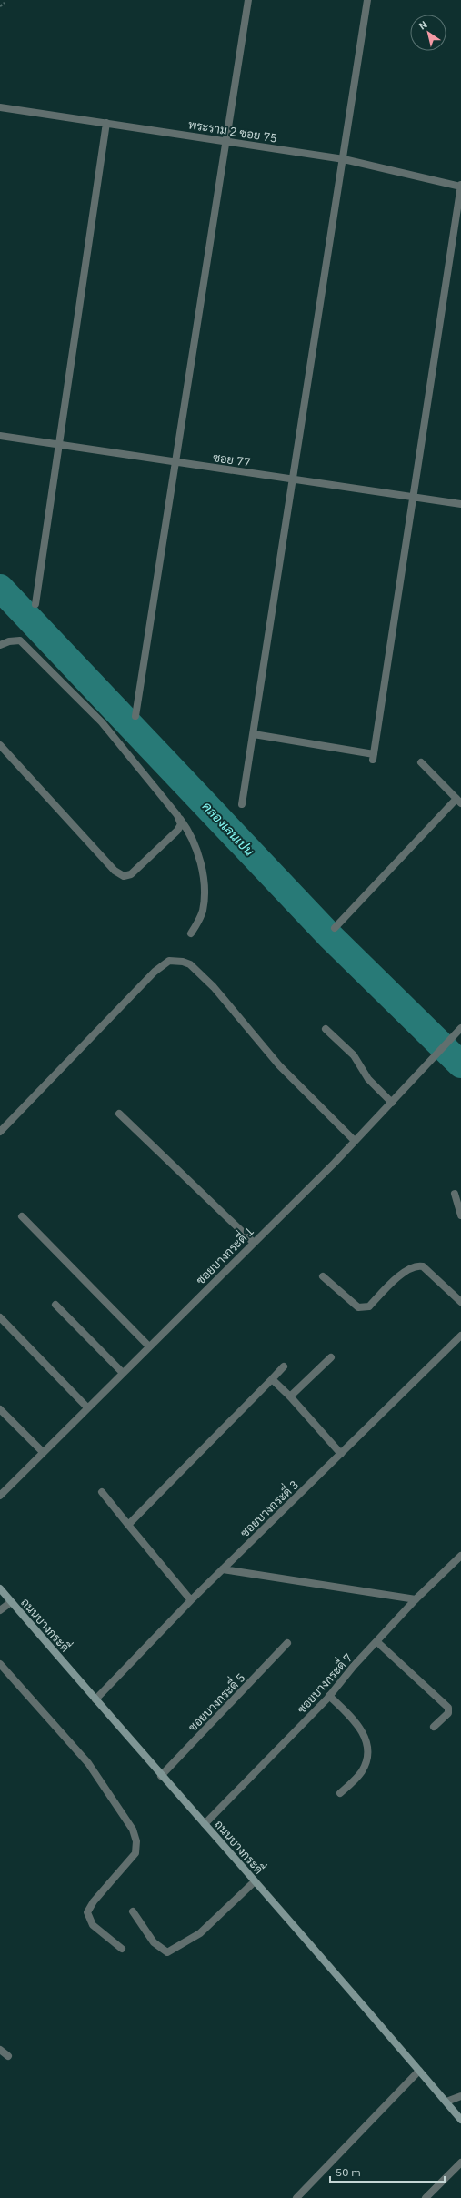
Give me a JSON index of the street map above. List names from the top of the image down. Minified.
{"streets":{"street":["พระราม 2 ซอย 75","ซอย 77","ซอยบางกระดี่ 1","ซอยบางกระดี่ 3","ถนนบางกระดี่","ซอยบางกระดี่ 7","ซอยบางกระดี่ 5"]},"crossings":[["ซอยบางกระดี่ 3","ถนนบางกระดี่"],["ถนนบางกระดี่","ซอยบางกระดี่ 7"],["ถนนบางกระดี่","ซอยบางกระดี่ 5"]],"water":["คลองเลนเปน"],"scale_bar":"50 m","north":"top left"}
